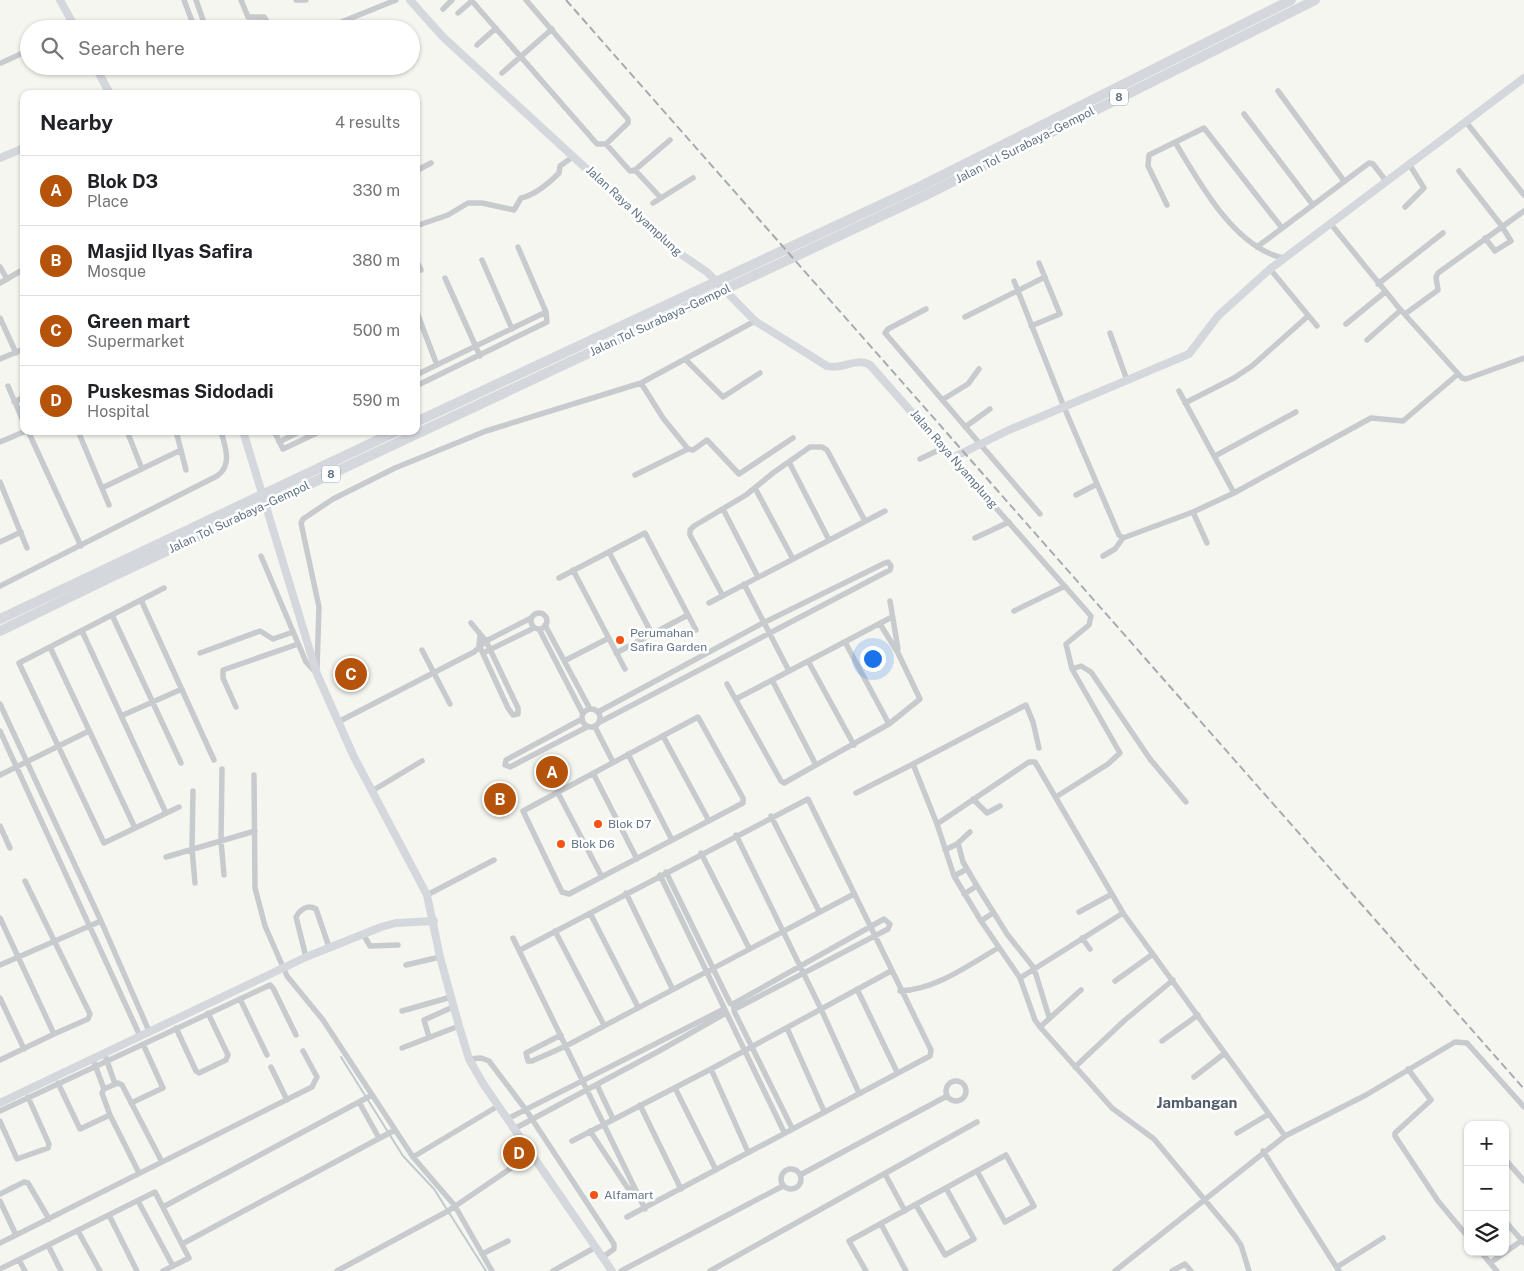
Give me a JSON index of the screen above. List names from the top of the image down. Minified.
{"streets":{"highway":["8","Jalan Tol Surabaya–Gempol"],"street":["Jalan Raya Nyamplung"]},"districts":["Jambangan"],"places":["Perumahan Safira Garden","Blok D7","Blok D6","Alfamart"],"page":{"search":"Search here","heading":["Nearby","4 results"],"list":[{"mark":"A","name":"Blok D3","note":"Place","value":"330 m"},{"mark":"B","name":"Masjid Ilyas Safira","note":"Mosque","value":"380 m"},{"mark":"C","name":"Green mart","note":"Supermarket","value":"500 m"},{"mark":"D","name":"Puskesmas Sidodadi","note":"Hospital","value":"590 m"}],"pins":["C","A","B","D"],"map_buttons":["+","−"]}}
